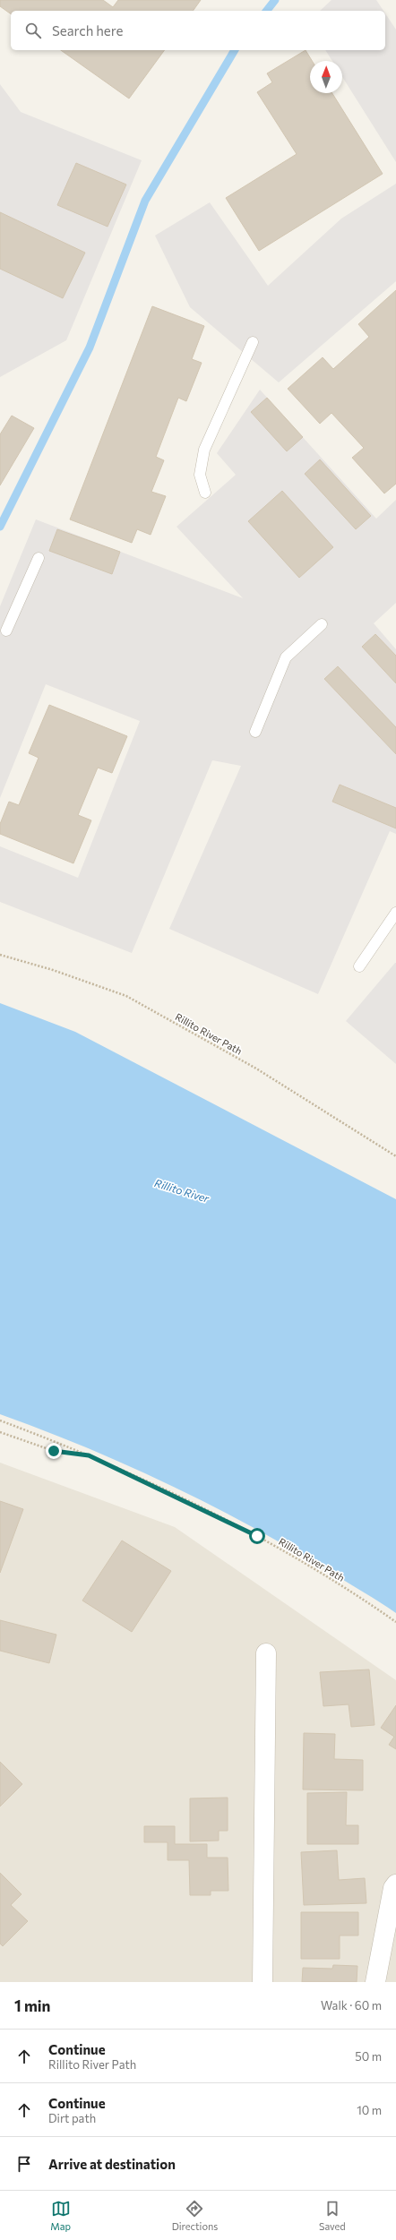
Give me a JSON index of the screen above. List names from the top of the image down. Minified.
{"streets":{"path":["Rillito River Path"]},"water":["Rillito River"],"north":"top","page":{"search":"Search here","heading":["1 min","Walk · 60 m"],"list":[["Continue","Rillito River Path","50 m"],["Continue","Dirt path","10 m"],"Arrive at destination"],"nav":["Map","Directions","Saved"]}}
